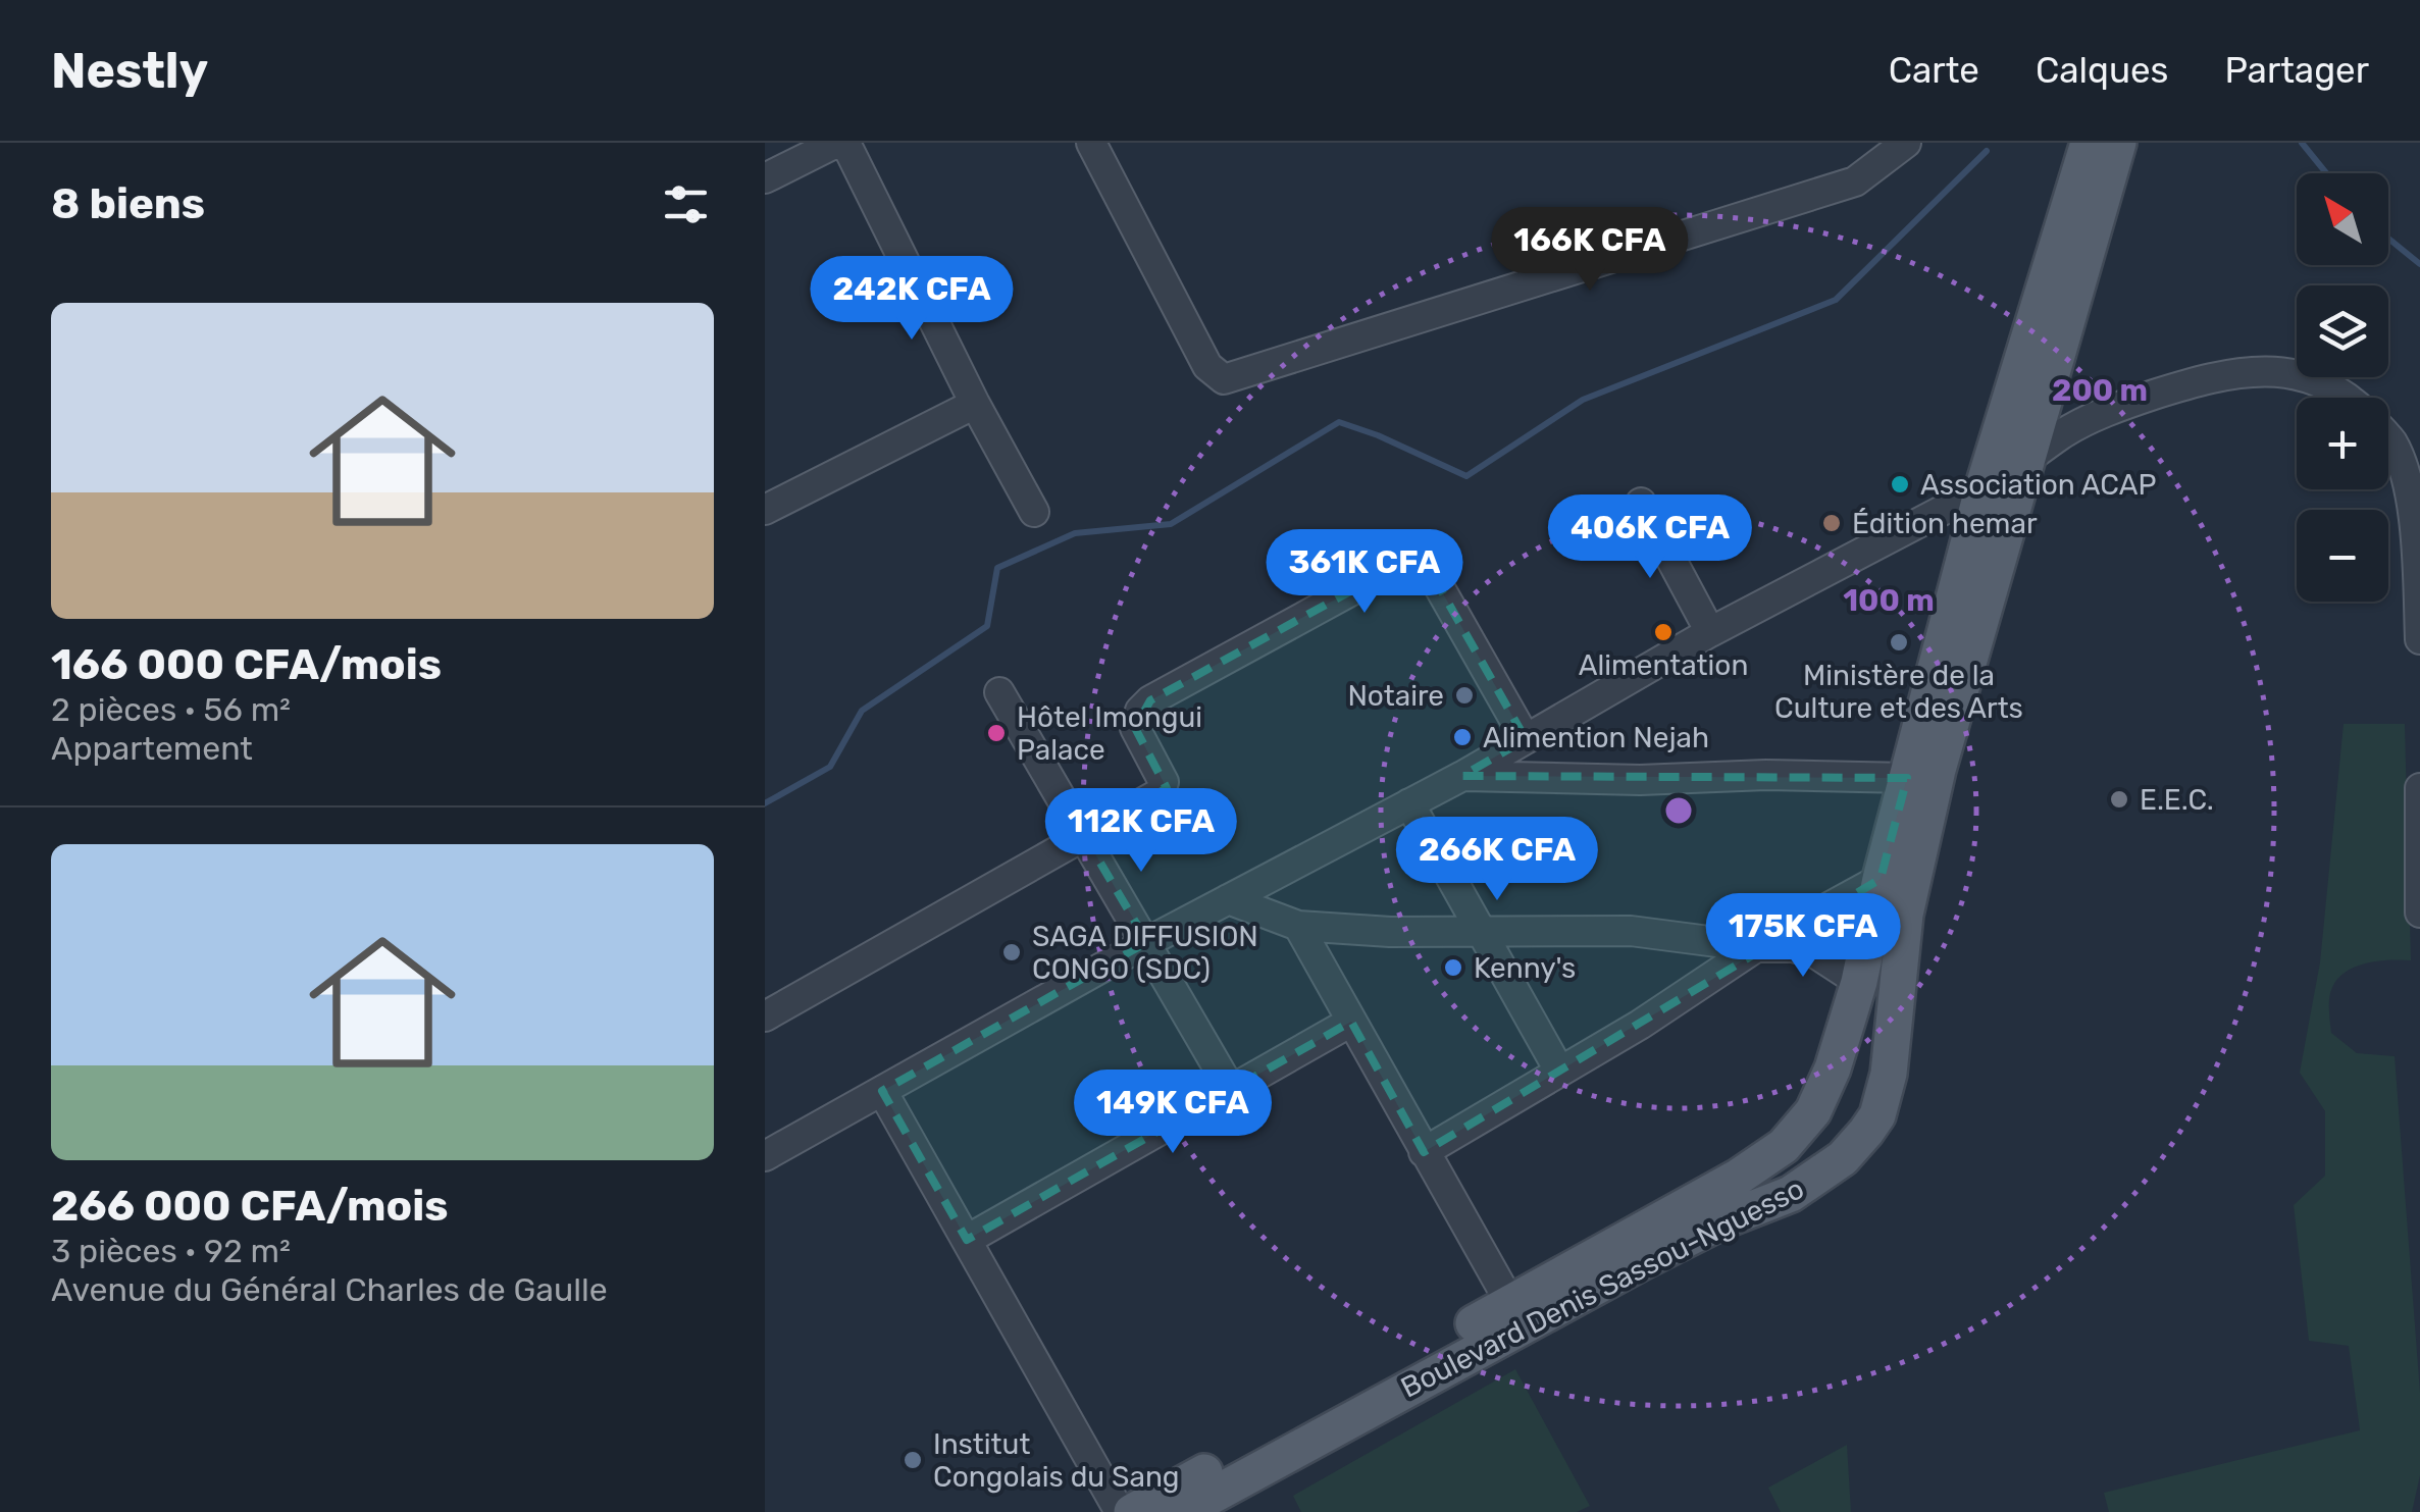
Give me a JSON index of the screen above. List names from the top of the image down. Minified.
{"streets":{"main road":["Boulevard Denis Sassou-Nguesso"]},"places":["Association ACAP","Édition hemar","Alimentation","Ministère de la Culture et des Arts","Notaire","Hôtel Imongui Palace","Alimention Nejah","E.E.C.","SAGA DIFFUSION CONGO (SDC)","Kenny's","Institut Congolais du Sang"],"north":"top left","page":{"header":"Nestly","nav":["Carte","Calques","Partager"],"heading":"8 biens","map_buttons":["+","−"],"price":["166K CFA","242K CFA","406K CFA","361K CFA","112K CFA","266K CFA","175K CFA","149K CFA"],"list":[{"name":"166 000 CFA/mois","note":"2 pièces · 56 m² · Appartement"},{"name":"266 000 CFA/mois","note":"3 pièces · 92 m² · Avenue du Général Charles de Gaulle"}]},"rings":["200 m","100 m"]}
